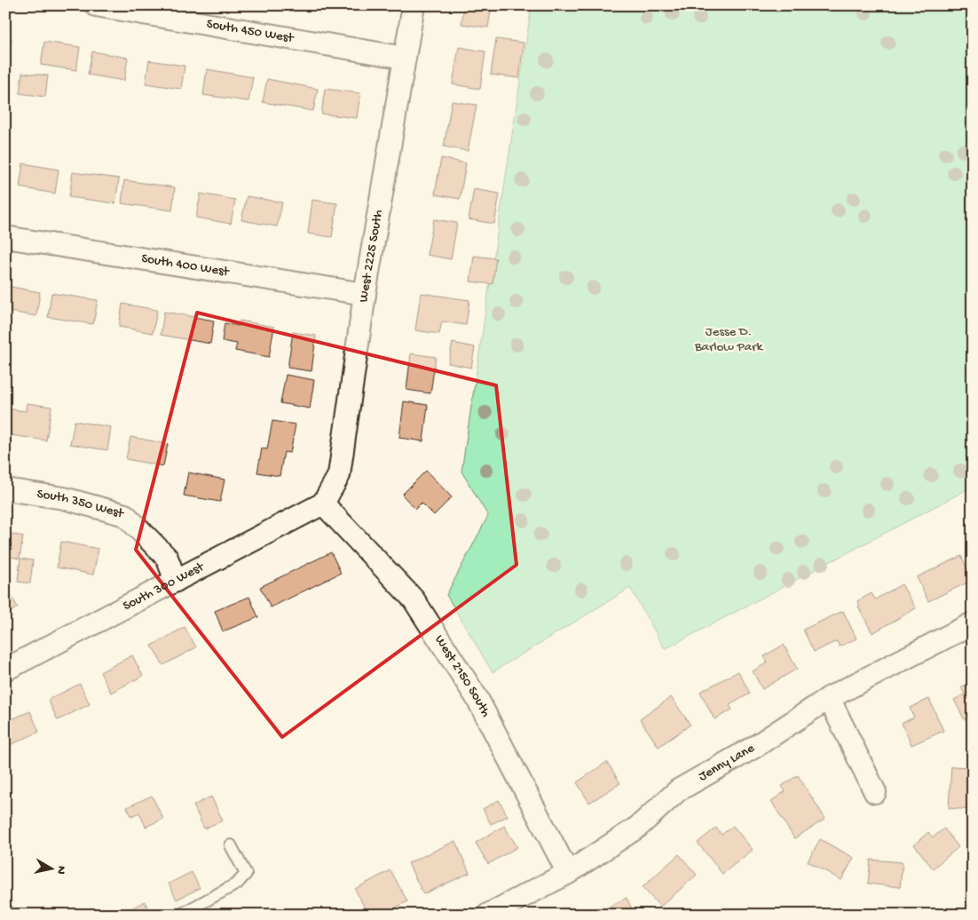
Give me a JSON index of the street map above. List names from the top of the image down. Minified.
{"streets":{"street":["South 450 West","West 2225 South","South 400 West","South 350 West","South 300 West","West 2150 South","Jenny Lane"]},"crossings":[["South 450 West","West 2225 South"],["West 2225 South","South 400 West"],["West 2225 South","South 300 West"],["West 2225 South","West 2150 South"],["South 350 West","South 300 West"],["South 300 West","West 2150 South"],["West 2150 South","Jenny Lane"]],"parks":["Jesse D. Barlow Park"],"north":"right"}
